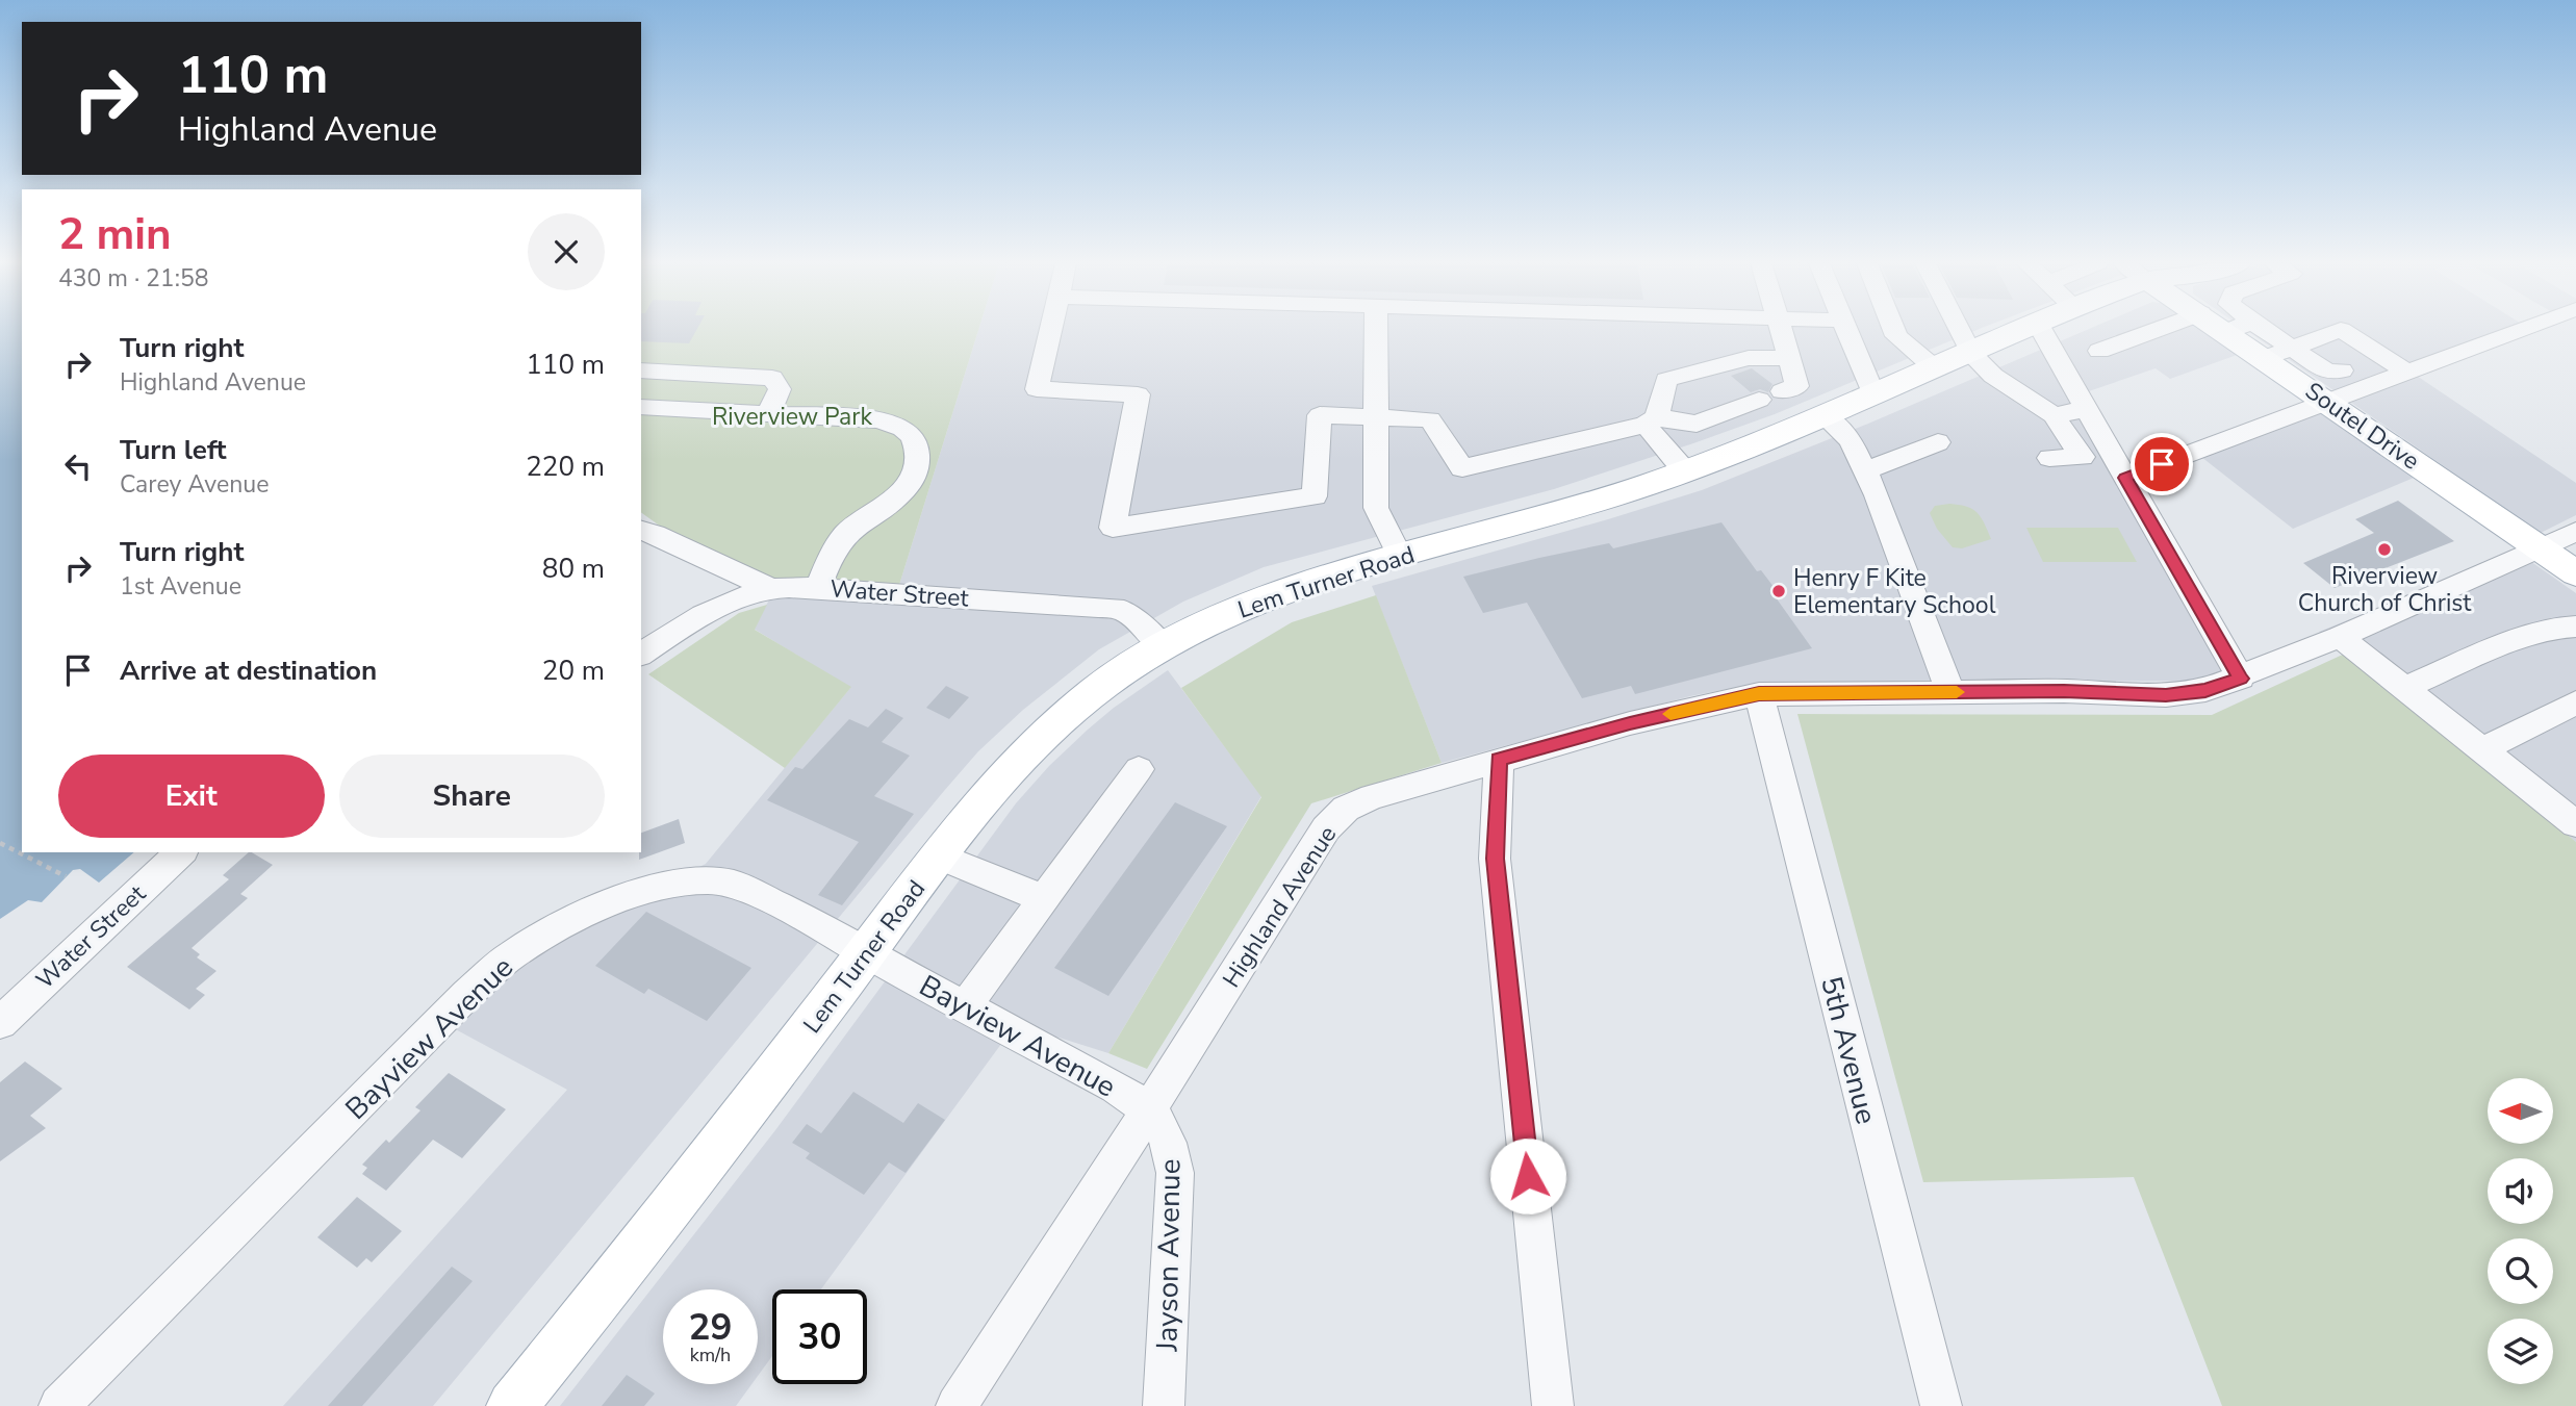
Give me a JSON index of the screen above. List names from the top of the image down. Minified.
{"streets":{"main road":["Soutel Drive","Lem Turner Road"],"street":["Water Street","Highland Avenue","Bayview Avenue","5th Avenue","Jayson Avenue"]},"crossings":[["Soutel Drive","Highland Avenue"],["Lem Turner Road","Water Street"],["Lem Turner Road","Bayview Avenue"],["Highland Avenue","Bayview Avenue"],["Highland Avenue","5th Avenue"],["Highland Avenue","Jayson Avenue"],["Bayview Avenue","Jayson Avenue"]],"parks":["Riverview Park"],"places":["Riverview Church of Christ","Henry F Kite Elementary School"],"north":"left","page":{"turn":["110 m","Highland Avenue"],"heading":["2 min","430 m · 21:58"],"list":[{"name":"Turn right","note":"Highland Avenue","value":"110 m"},{"name":"Turn left","note":"Carey Avenue","value":"220 m"},{"name":"Turn right","note":"1st Avenue","value":"80 m"},{"name":"Arrive at destination","value":"20 m"}],"buttons":["Exit","Share"],"speed":"29 km/h","limit":"30"}}
